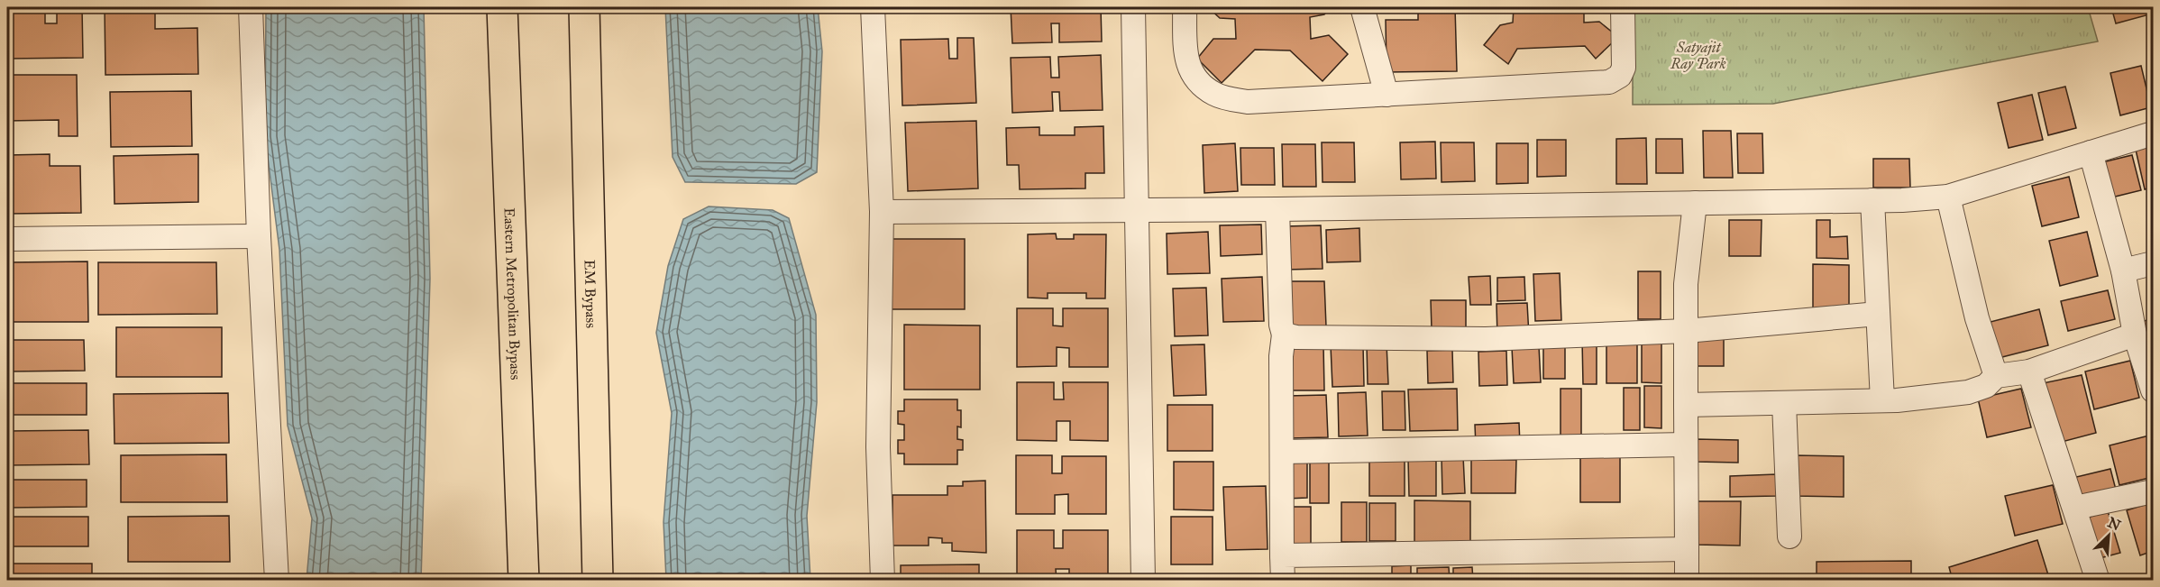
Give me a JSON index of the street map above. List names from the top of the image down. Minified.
{"streets":{"main road":["EM Bypass","Eastern Metropolitan Bypass"]},"parks":["Satyajit Ray Park"],"north":"top right"}
